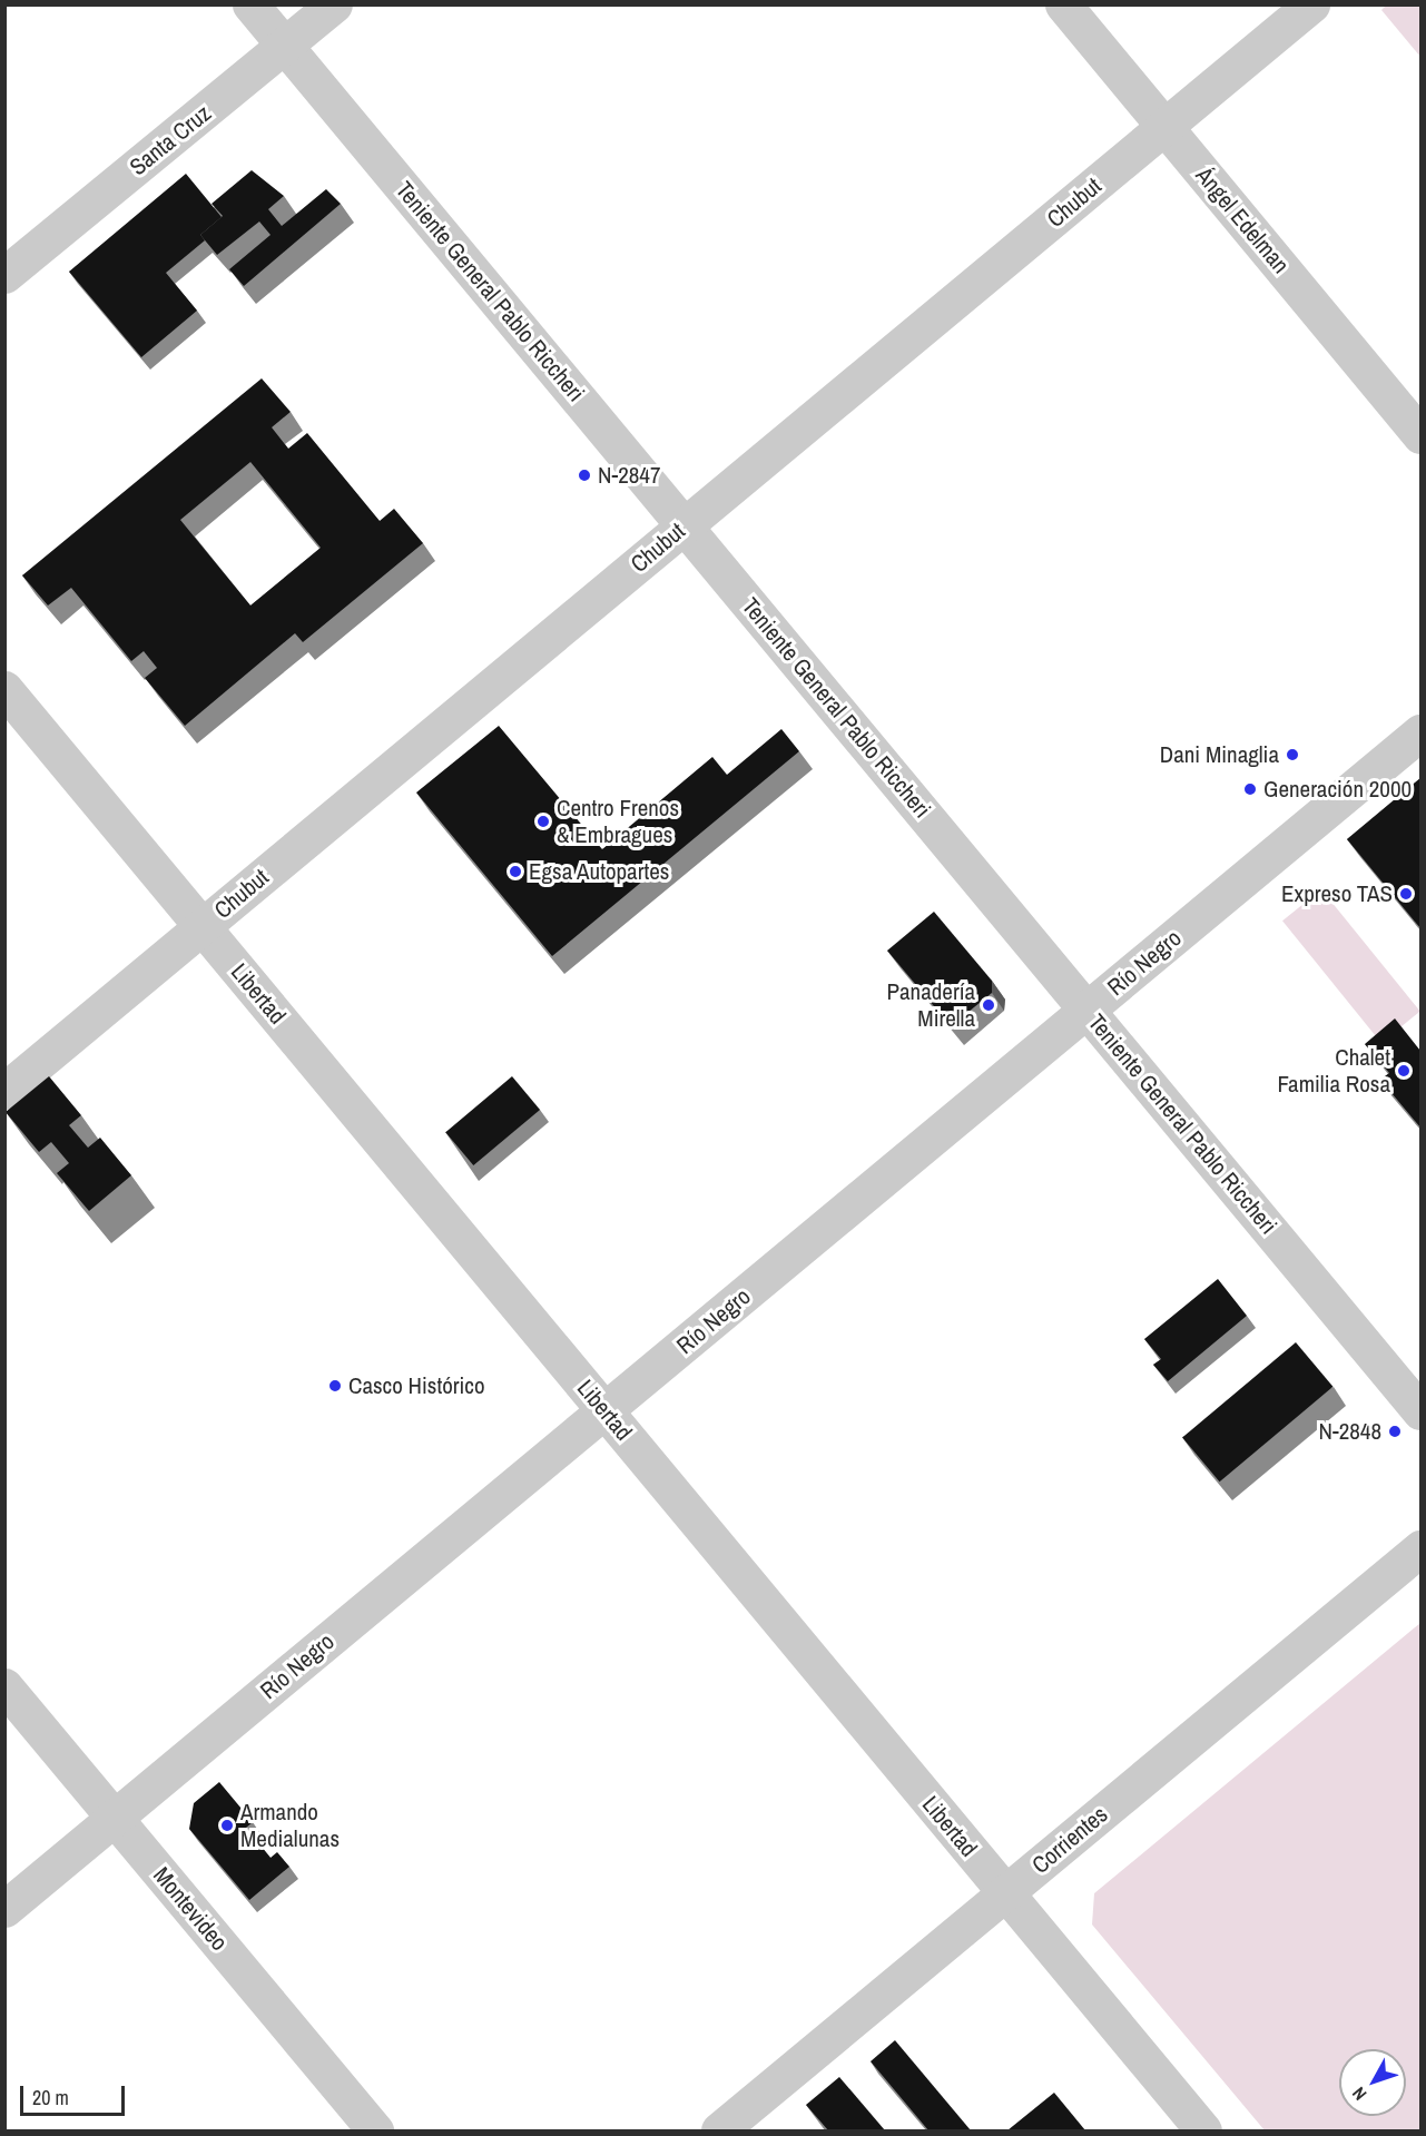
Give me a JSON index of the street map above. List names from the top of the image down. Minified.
{"streets":{"street":["Santa Cruz","Chubut","Ángel Edelman","Teniente General Pablo Riccheri","Río Negro","Libertad","Corrientes","Montevideo"]},"crossings":[["Santa Cruz","Teniente General Pablo Riccheri"],["Chubut","Ángel Edelman"],["Chubut","Teniente General Pablo Riccheri"],["Chubut","Libertad"],["Teniente General Pablo Riccheri","Río Negro"],["Río Negro","Libertad"],["Río Negro","Montevideo"],["Libertad","Corrientes"]],"places":["N-2847","Dani Minaglia","Generación 2000","Centro Frenos & Embragues","Egsa Autopartes","Expreso TAS","Panadería Mirella","Chalet Familia Rosa","Casco Histórico","N-2848","Armando Medialunas"],"scale_bar":"20 m","north":"bottom left"}
